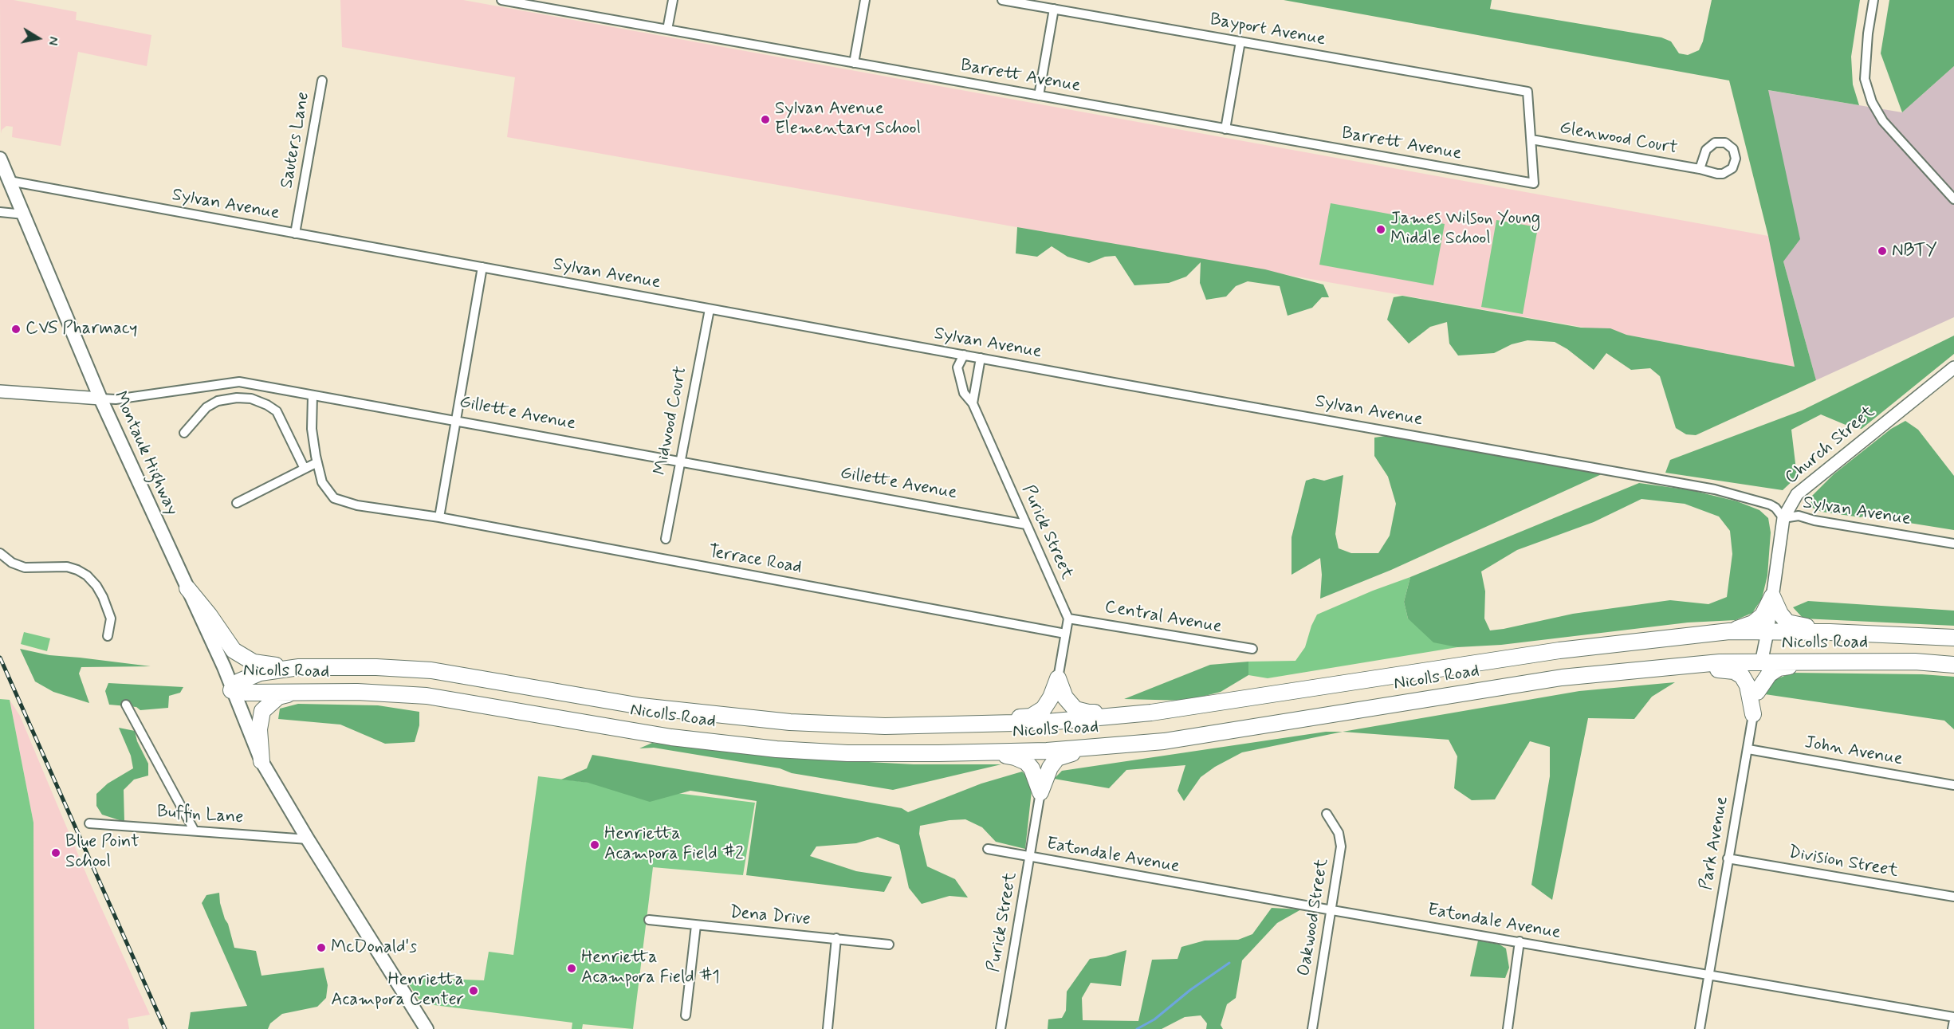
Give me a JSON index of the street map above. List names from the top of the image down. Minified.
{"streets":{"highway":["Nicolls Road"],"main road":["Montauk Highway"],"street":["Bayport Avenue","Barrett Avenue","Glenwood Court","Sauters Lane","Sylvan Avenue","Gillette Avenue","Midwood Court","Church Street","Purick Street","Terrace Road","Central Avenue","John Avenue","Buffin Lane","Park Avenue","Eatondale Avenue","Division Street","Dena Drive","Oakwood Street"]},"crossings":[["Bayport Avenue","Barrett Avenue"],["Bayport Avenue","Glenwood Court"],["Barrett Avenue","Glenwood Court"],["Sauters Lane","Sylvan Avenue"],["Sylvan Avenue","Midwood Court"],["Sylvan Avenue","Church Street"],["Sylvan Avenue","Montauk Highway"],["Sylvan Avenue","Purick Street"],["Gillette Avenue","Midwood Court"],["Gillette Avenue","Montauk Highway"],["Gillette Avenue","Purick Street"],["Gillette Avenue","Terrace Road"],["Church Street","Nicolls Road"],["Church Street","Park Avenue"],["Montauk Highway","Nicolls Road"],["Montauk Highway","Buffin Lane"],["Purick Street","Central Avenue"],["Purick Street","Eatondale Avenue"],["Nicolls Road","Park Avenue"],["John Avenue","Park Avenue"],["Park Avenue","Eatondale Avenue"],["Park Avenue","Division Street"],["Eatondale Avenue","Oakwood Street"]],"places":["Sylvan Avenue Elementary School","James Wilson Young Middle School","NBTY","CVS Pharmacy","Henrietta Acampora Field #2","Blue Point School","McDonald's","Henrietta Acampora Field #1","Henrietta Acampora Center"],"north":"right"}
